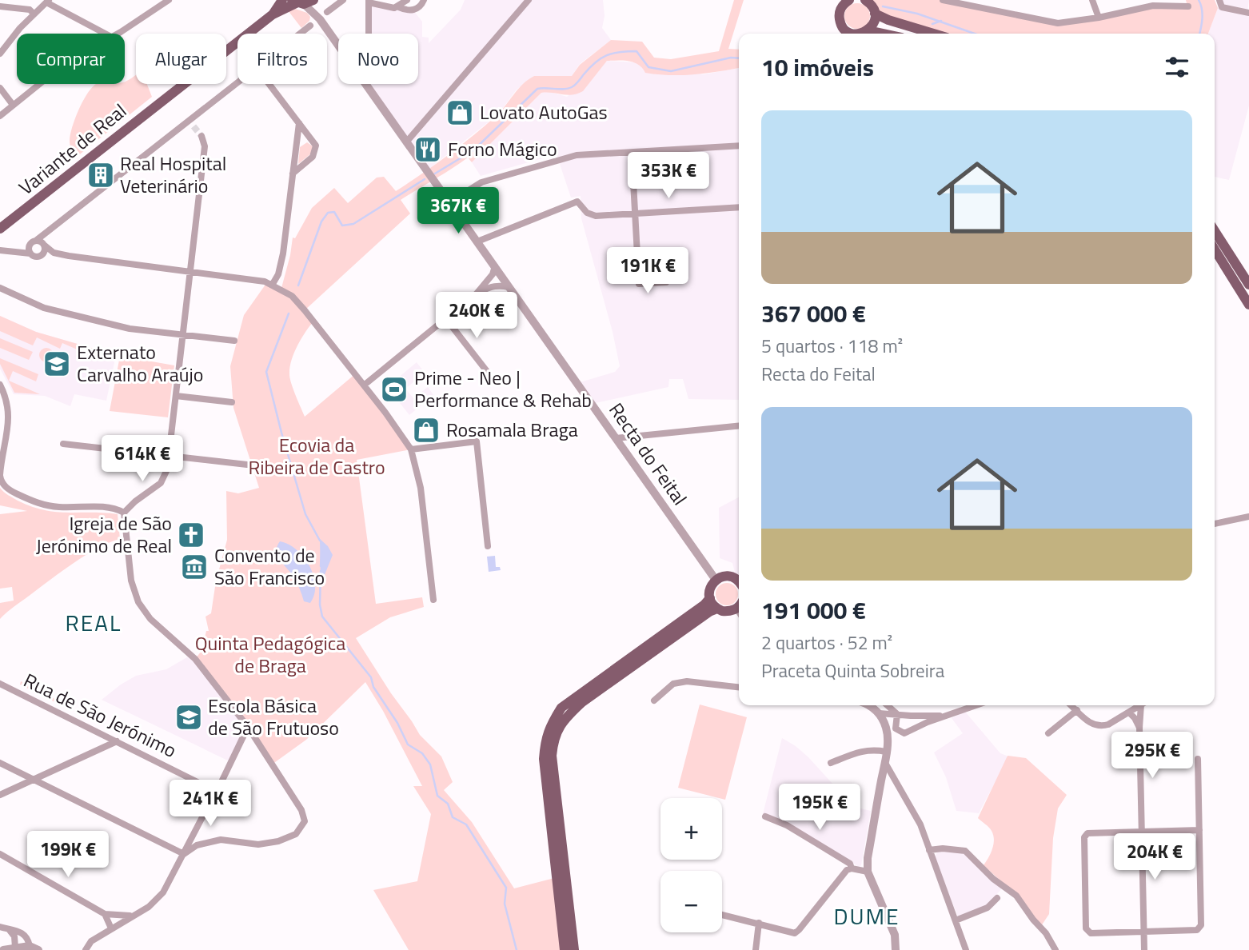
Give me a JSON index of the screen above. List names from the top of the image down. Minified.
{"streets":{"main road":["Variante de Real"],"street":["Recta do Feital","Rua de São Jerónimo"]},"crossings":[["Variante de Real","Recta do Feital"]],"districts":["REAL","DUME"],"parks":["Ecovia da Ribeira de Castro","Quinta Pedagógica de Braga"],"places":{"shop":["Lovato AutoGas","Rosamala Braga"],"restaurant":["Forno Mágico"],"building":["Real Hospital Veterinário"],"school or university":["Externato Carvalho Araújo","Escola Básica de São Frutuoso"],"sports":["Prime - Neo | Performance & Rehab"],"church":["Igreja de São Jerónimo de Real"],"museum":["Convento de São Francisco"]},"page":{"chip":["Comprar","Alugar","Filtros","Novo"],"heading":"10 imóveis","list":[{"name":"367 000 €","note":"5 quartos · 118 m² · Recta do Feital"},{"name":"191 000 €","note":"2 quartos · 52 m² · Praceta Quinta Sobreira"}],"price":["353K €","367K €","191K €","240K €","614K €","295K €","241K €","195K €","199K €","204K €"],"map_buttons":["+","−"]}}
